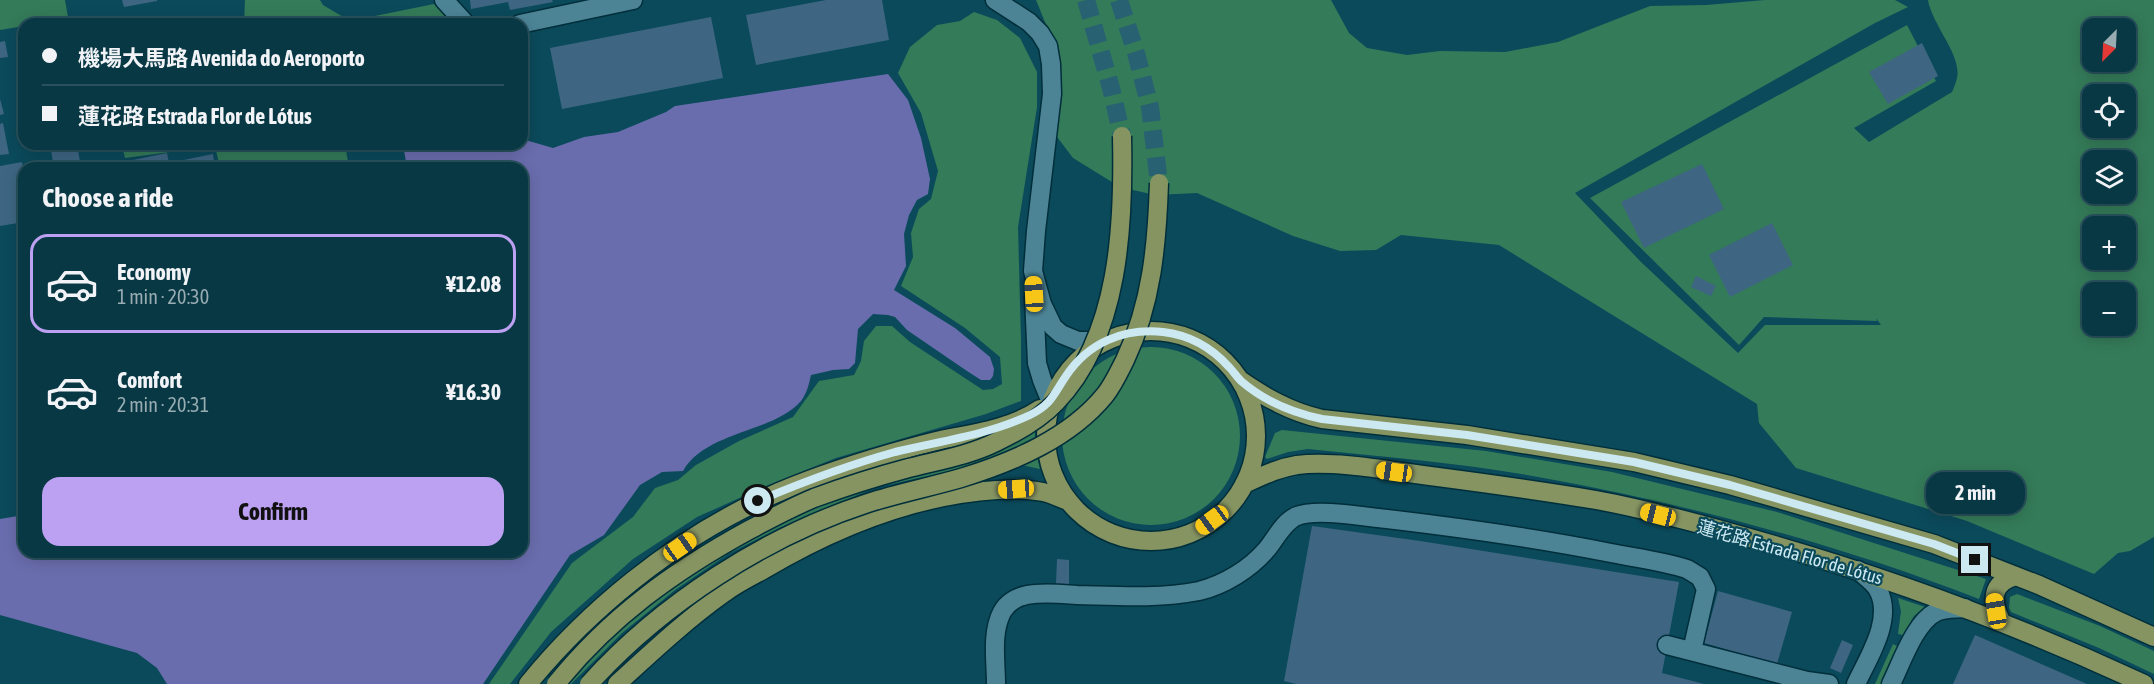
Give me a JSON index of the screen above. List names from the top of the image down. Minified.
{"streets":{"main road":["蓮花路 Estrada Flor de Lótus"]},"north":"bottom left","page":{"map_buttons":["+","−"],"banner":["機場大馬路 Avenida do Aeroporto","蓮花路 Estrada Flor de Lótus"],"heading":"Choose a ride","list":[{"name":"Economy","note":"1 min · 20:30","value":"¥12.08"},{"name":"Comfort","note":"2 min · 20:31","value":"¥16.30"}],"buttons":"Confirm","bubble":"2 min"}}
